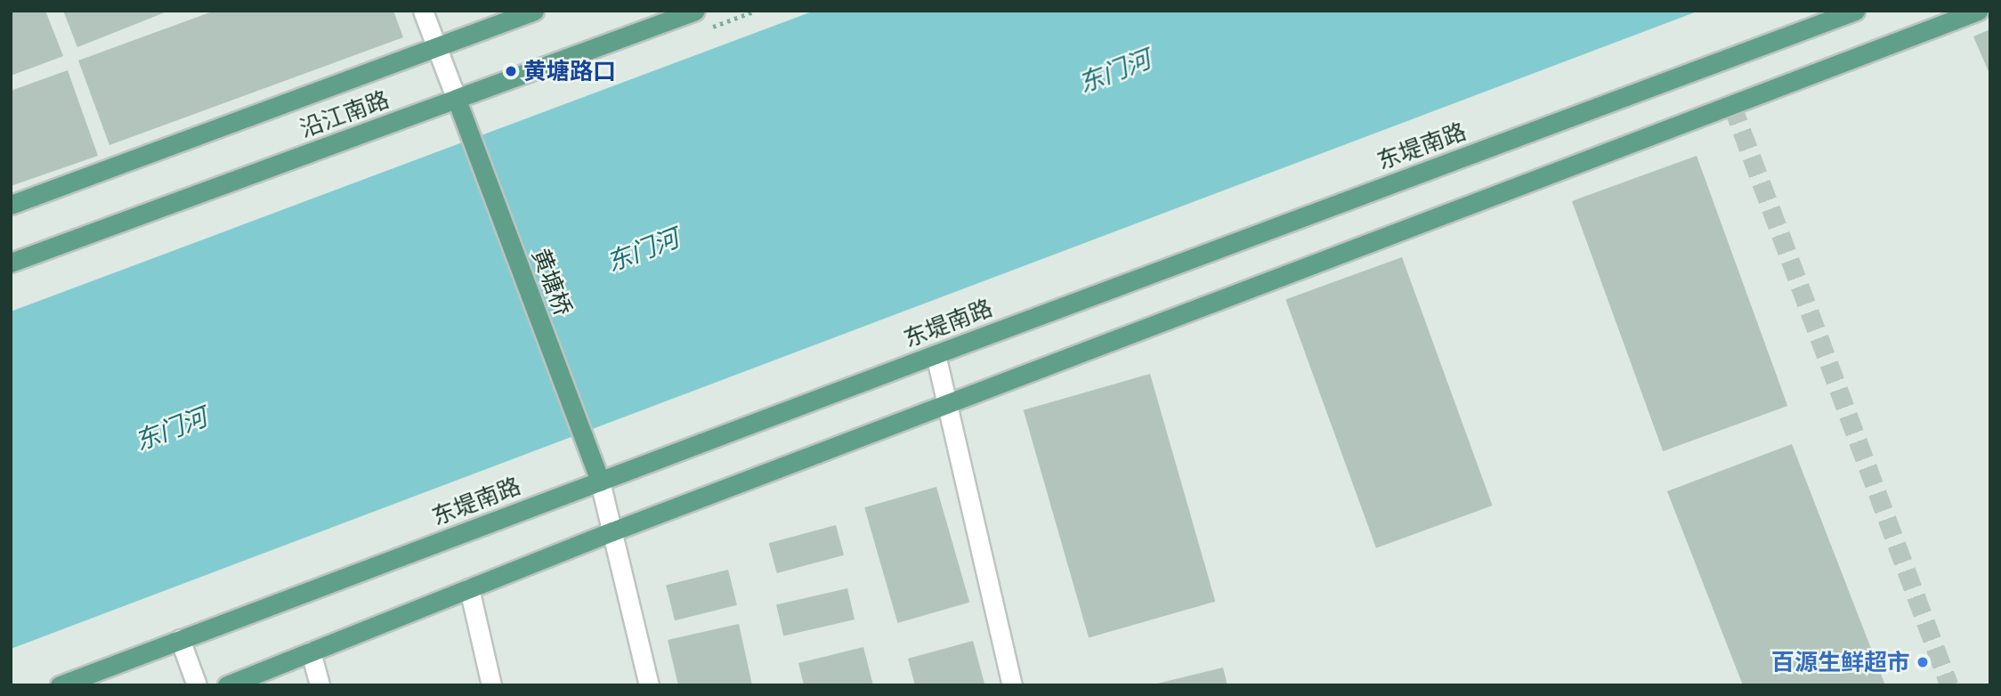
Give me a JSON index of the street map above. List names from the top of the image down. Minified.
{"streets":{"main road":["沿江南路","东堤南路","黄塘桥"]},"crossings":[["沿江南路","黄塘桥"],["东堤南路","黄塘桥"]],"water":["东门河"],"places":["黄塘路口","百源生鲜超市"]}
